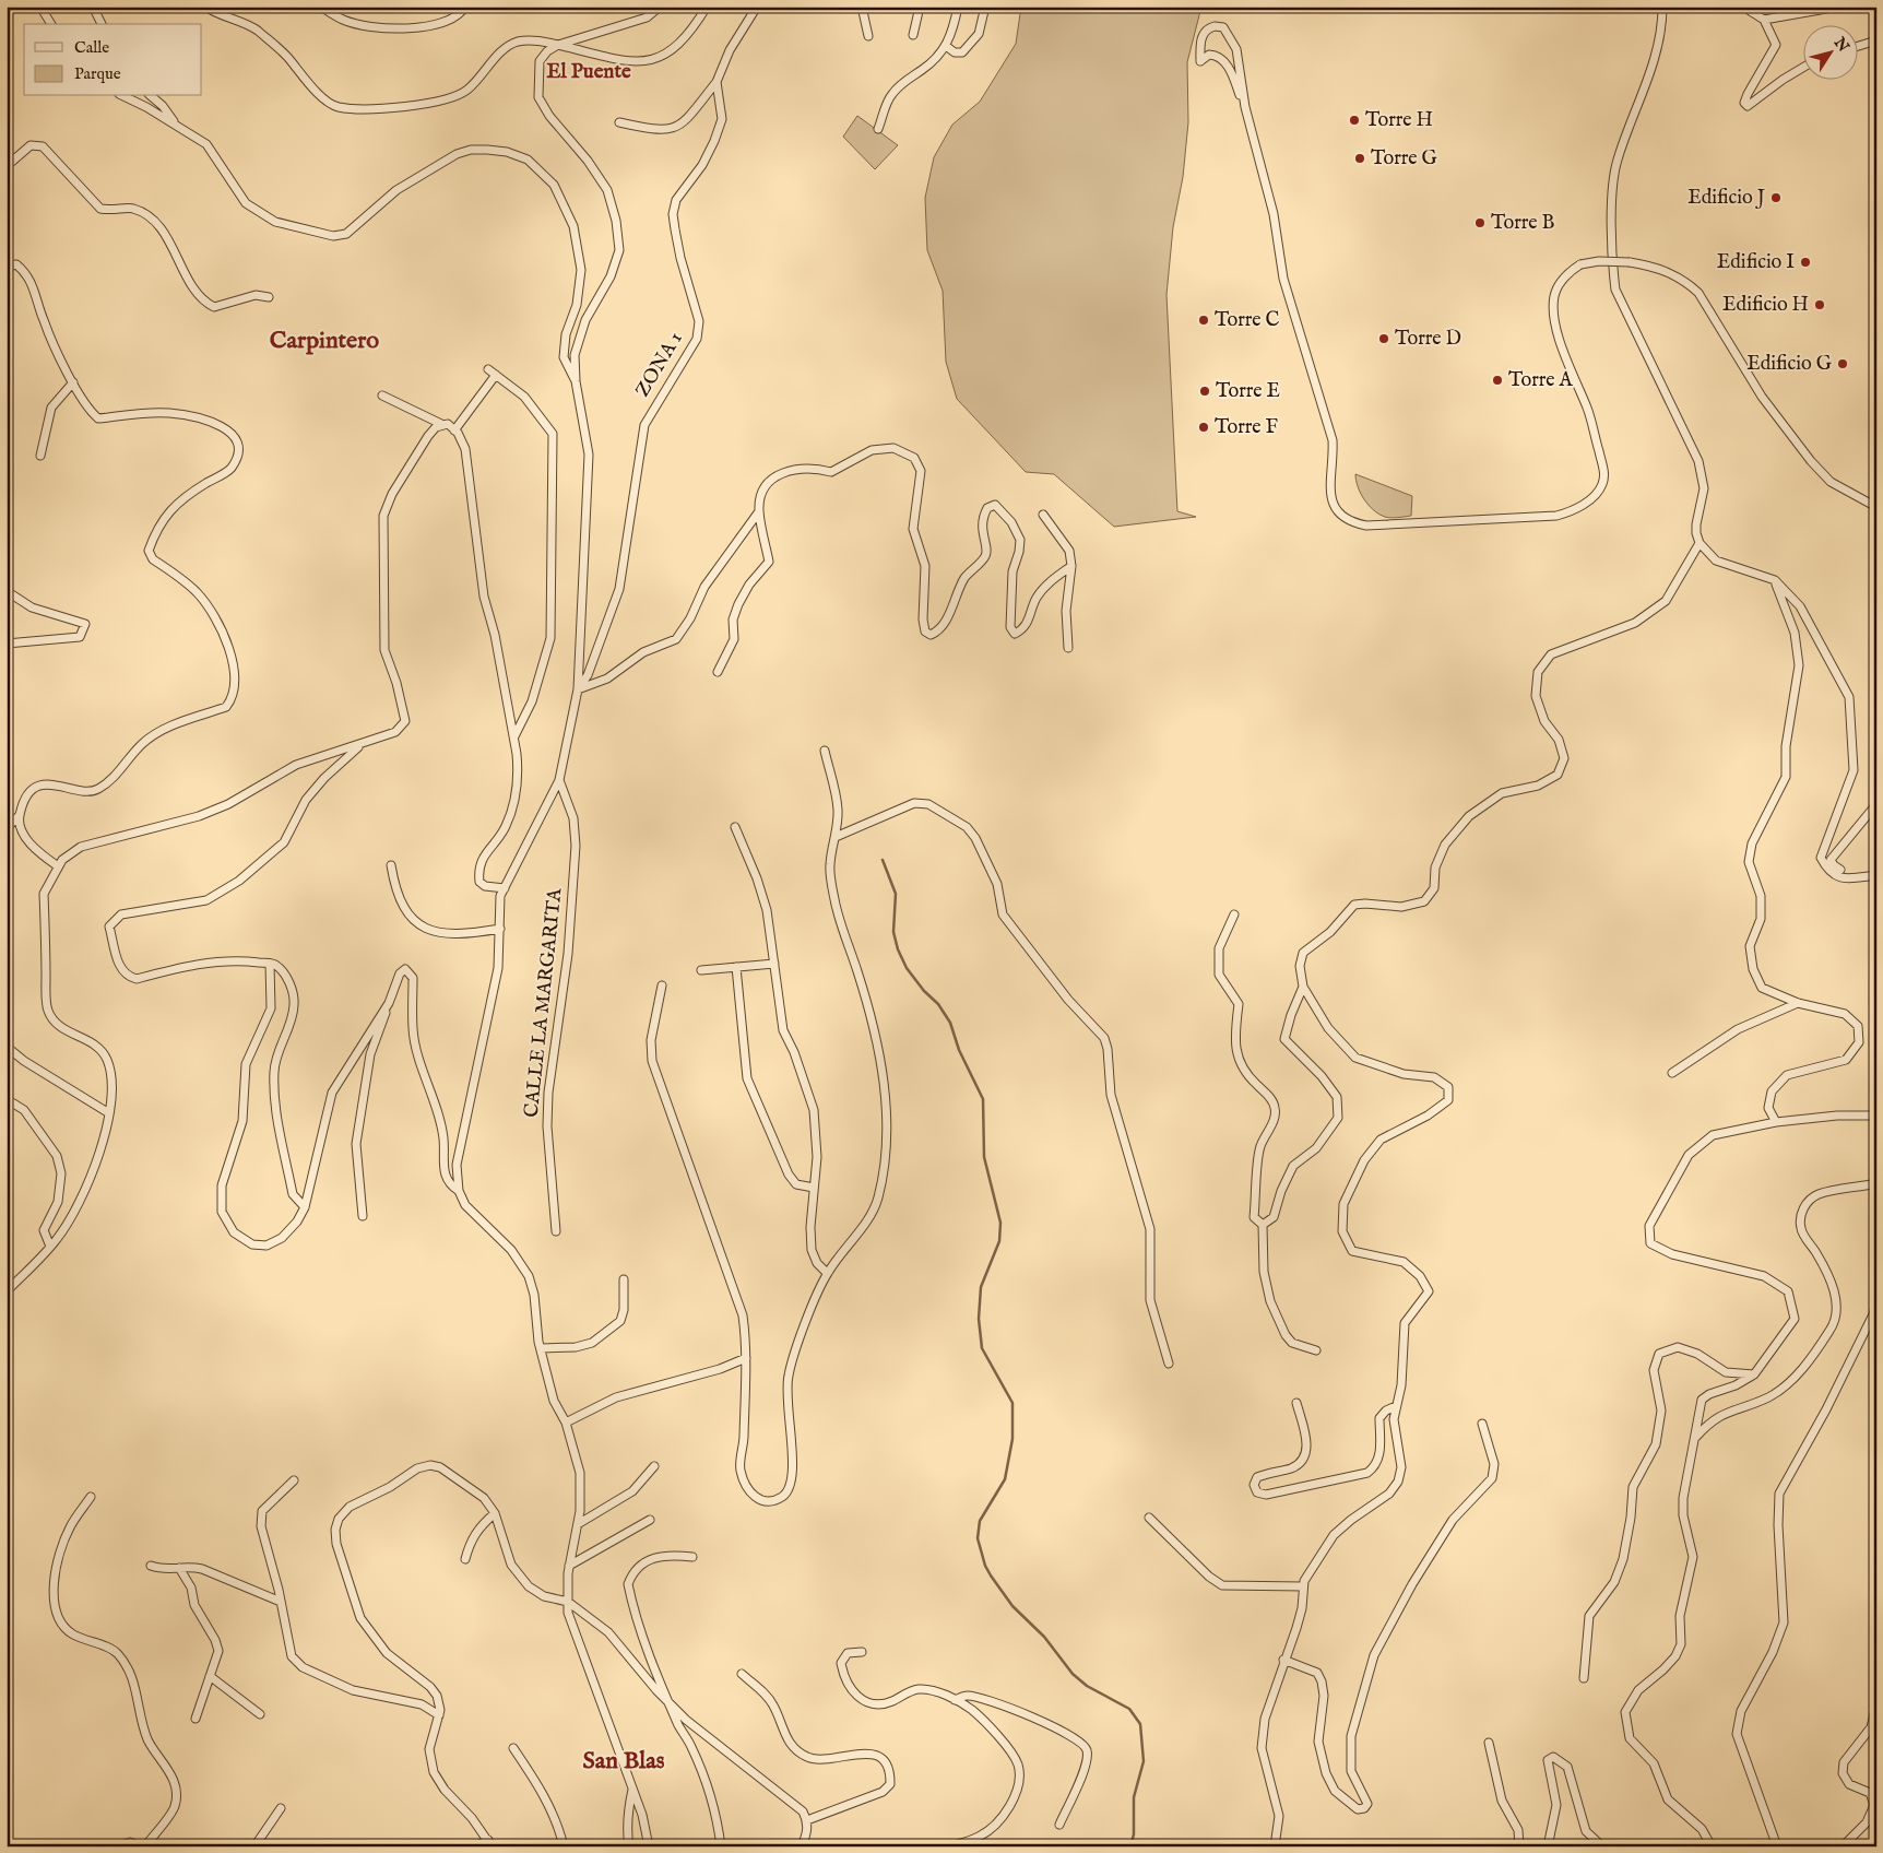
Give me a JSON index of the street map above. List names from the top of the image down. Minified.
{"streets":{"street":["ZONA 1","CALLE LA MARGARITA"]},"districts":["El Puente","Carpintero","San Blas"],"places":["Torre H","Torre G","Edificio J","Torre B","Edificio I","Edificio H","Torre C","Torre D","Edificio G","Torre A","Torre E","Torre F"],"legend":["Calle","Parque"],"north":"top right"}
